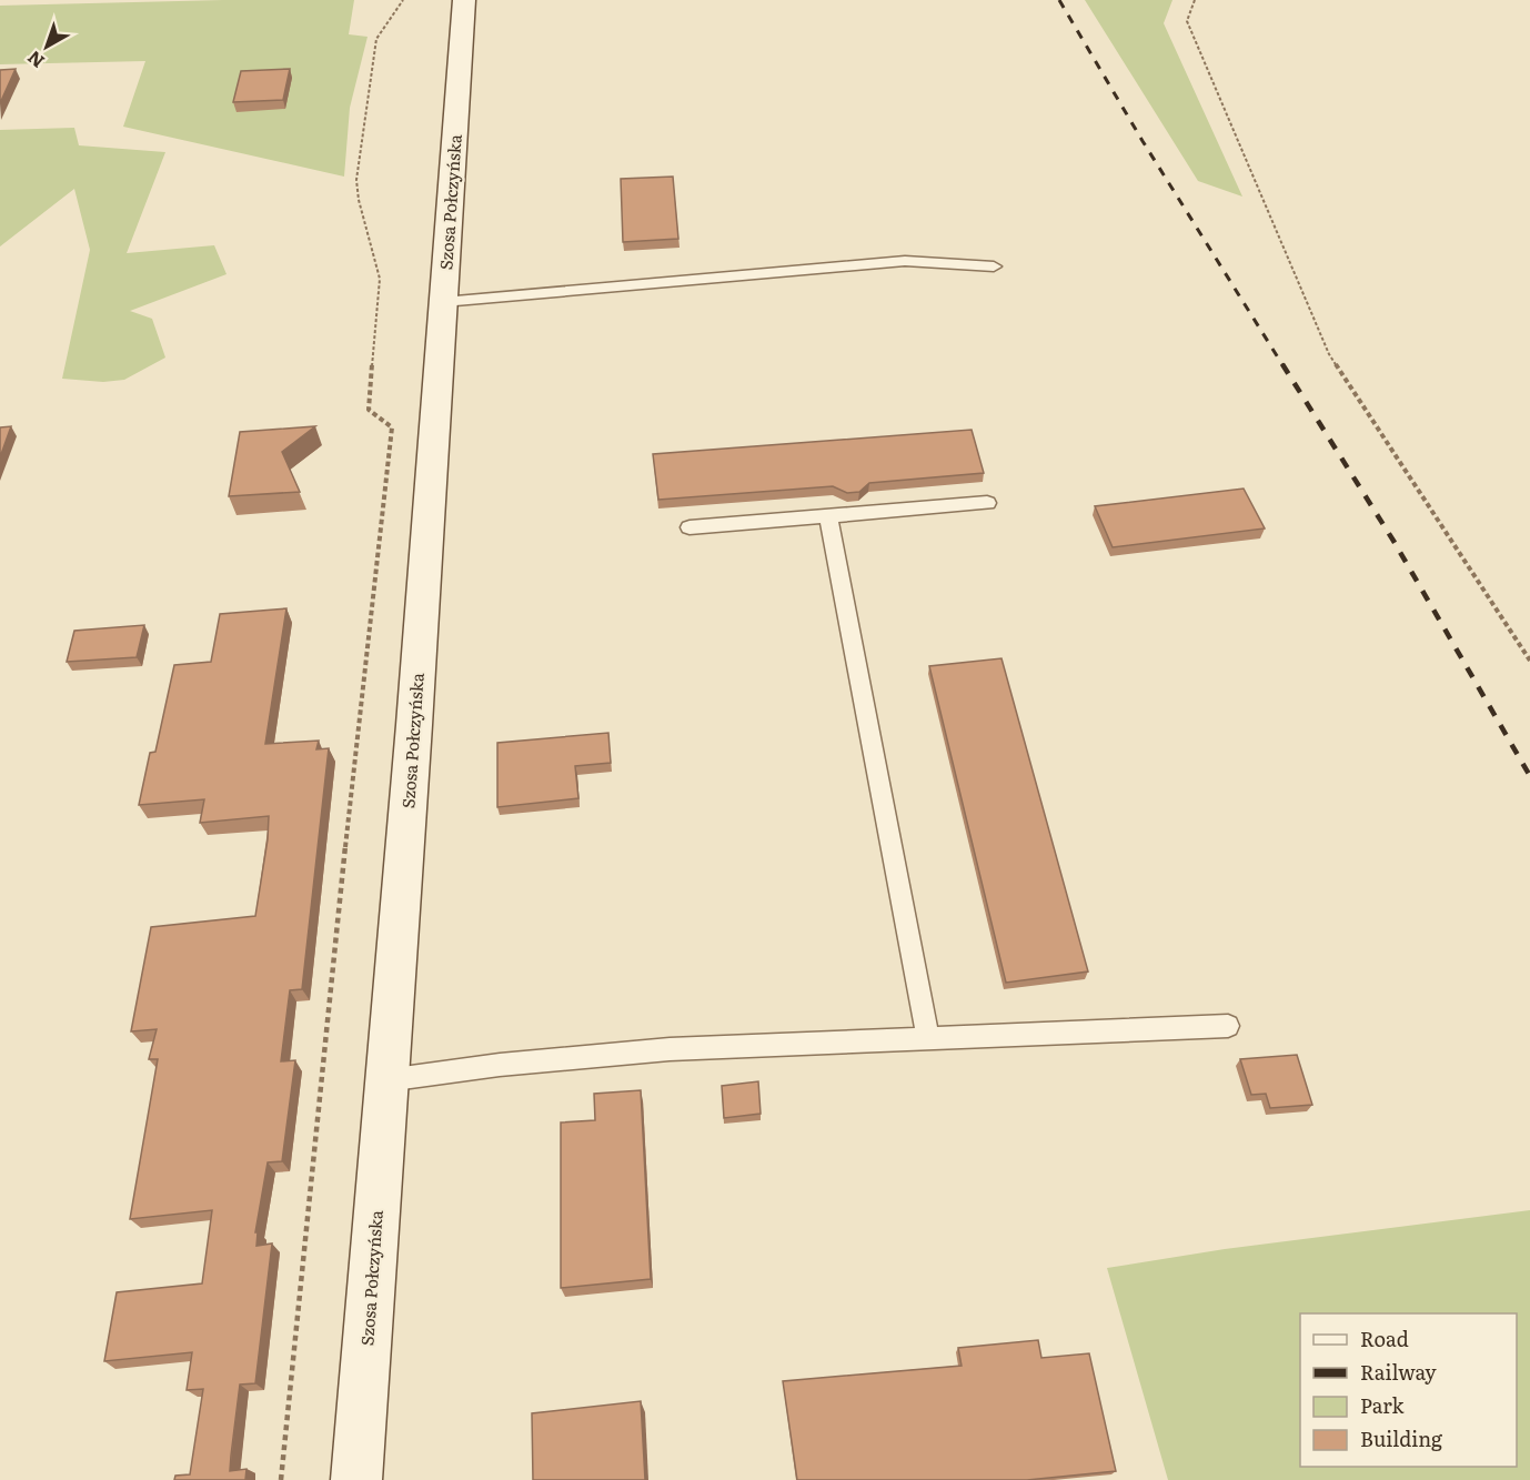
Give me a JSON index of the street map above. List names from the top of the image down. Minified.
{"streets":{"main road":["Szosa Połczyńska"]},"legend":["Road","Railway","Park","Building"],"north":"bottom left"}
